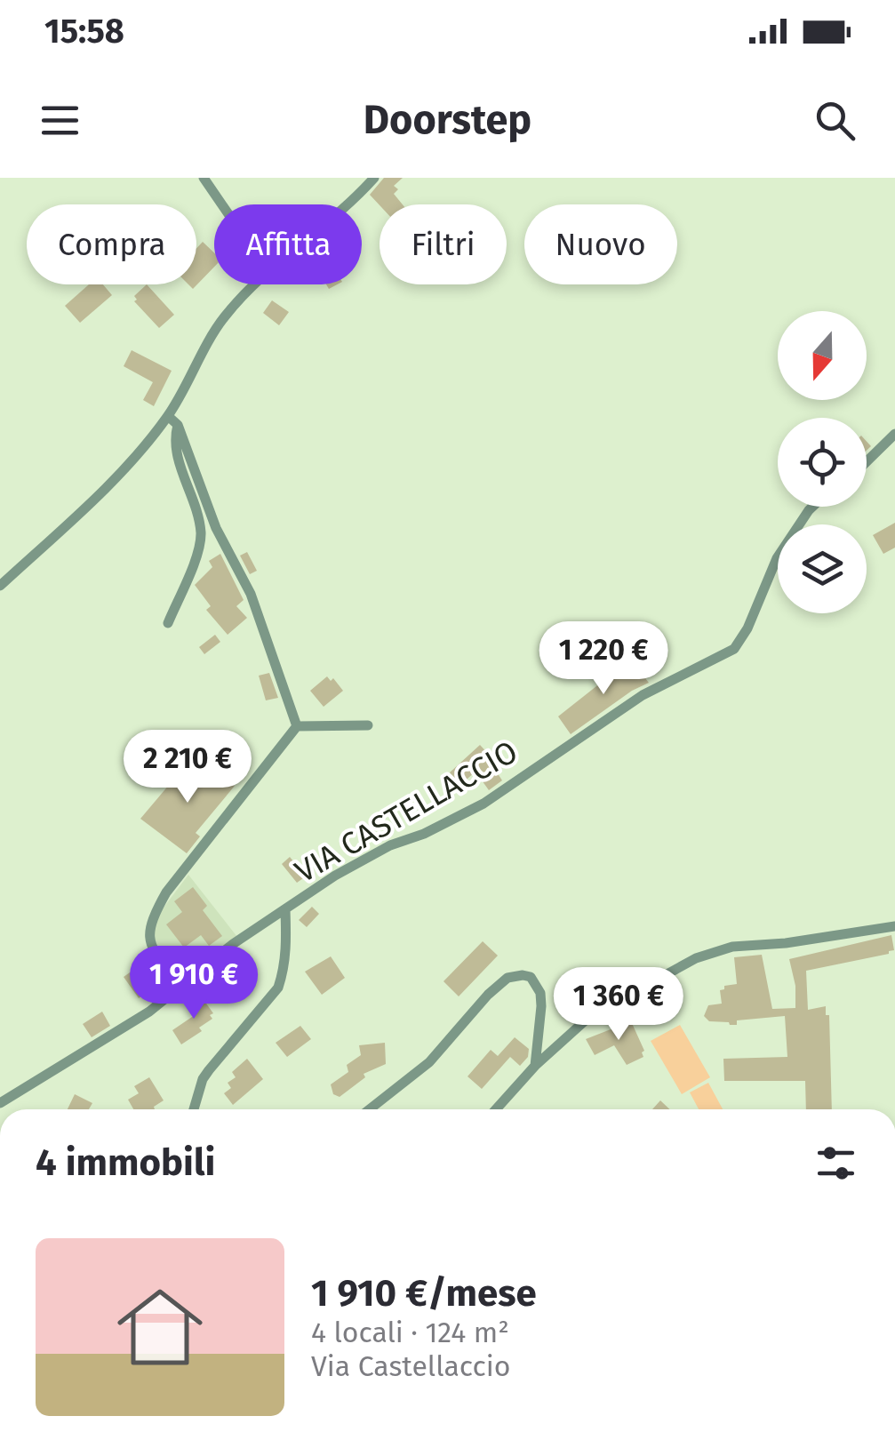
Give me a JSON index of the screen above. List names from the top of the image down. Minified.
{"streets":{"street":["VIA CASTELLACCIO"]},"north":"bottom","page":{"status":"15:58","header":"Doorstep","chip":["Compra","Affitta","Filtri","Nuovo"],"price":["1 220 €","2 210 €","1 910 €","1 360 €"],"heading":"4 immobili","list":[{"name":"1 910 €/mese","note":"4 locali · 124 m² · Via Castellaccio"}]}}
